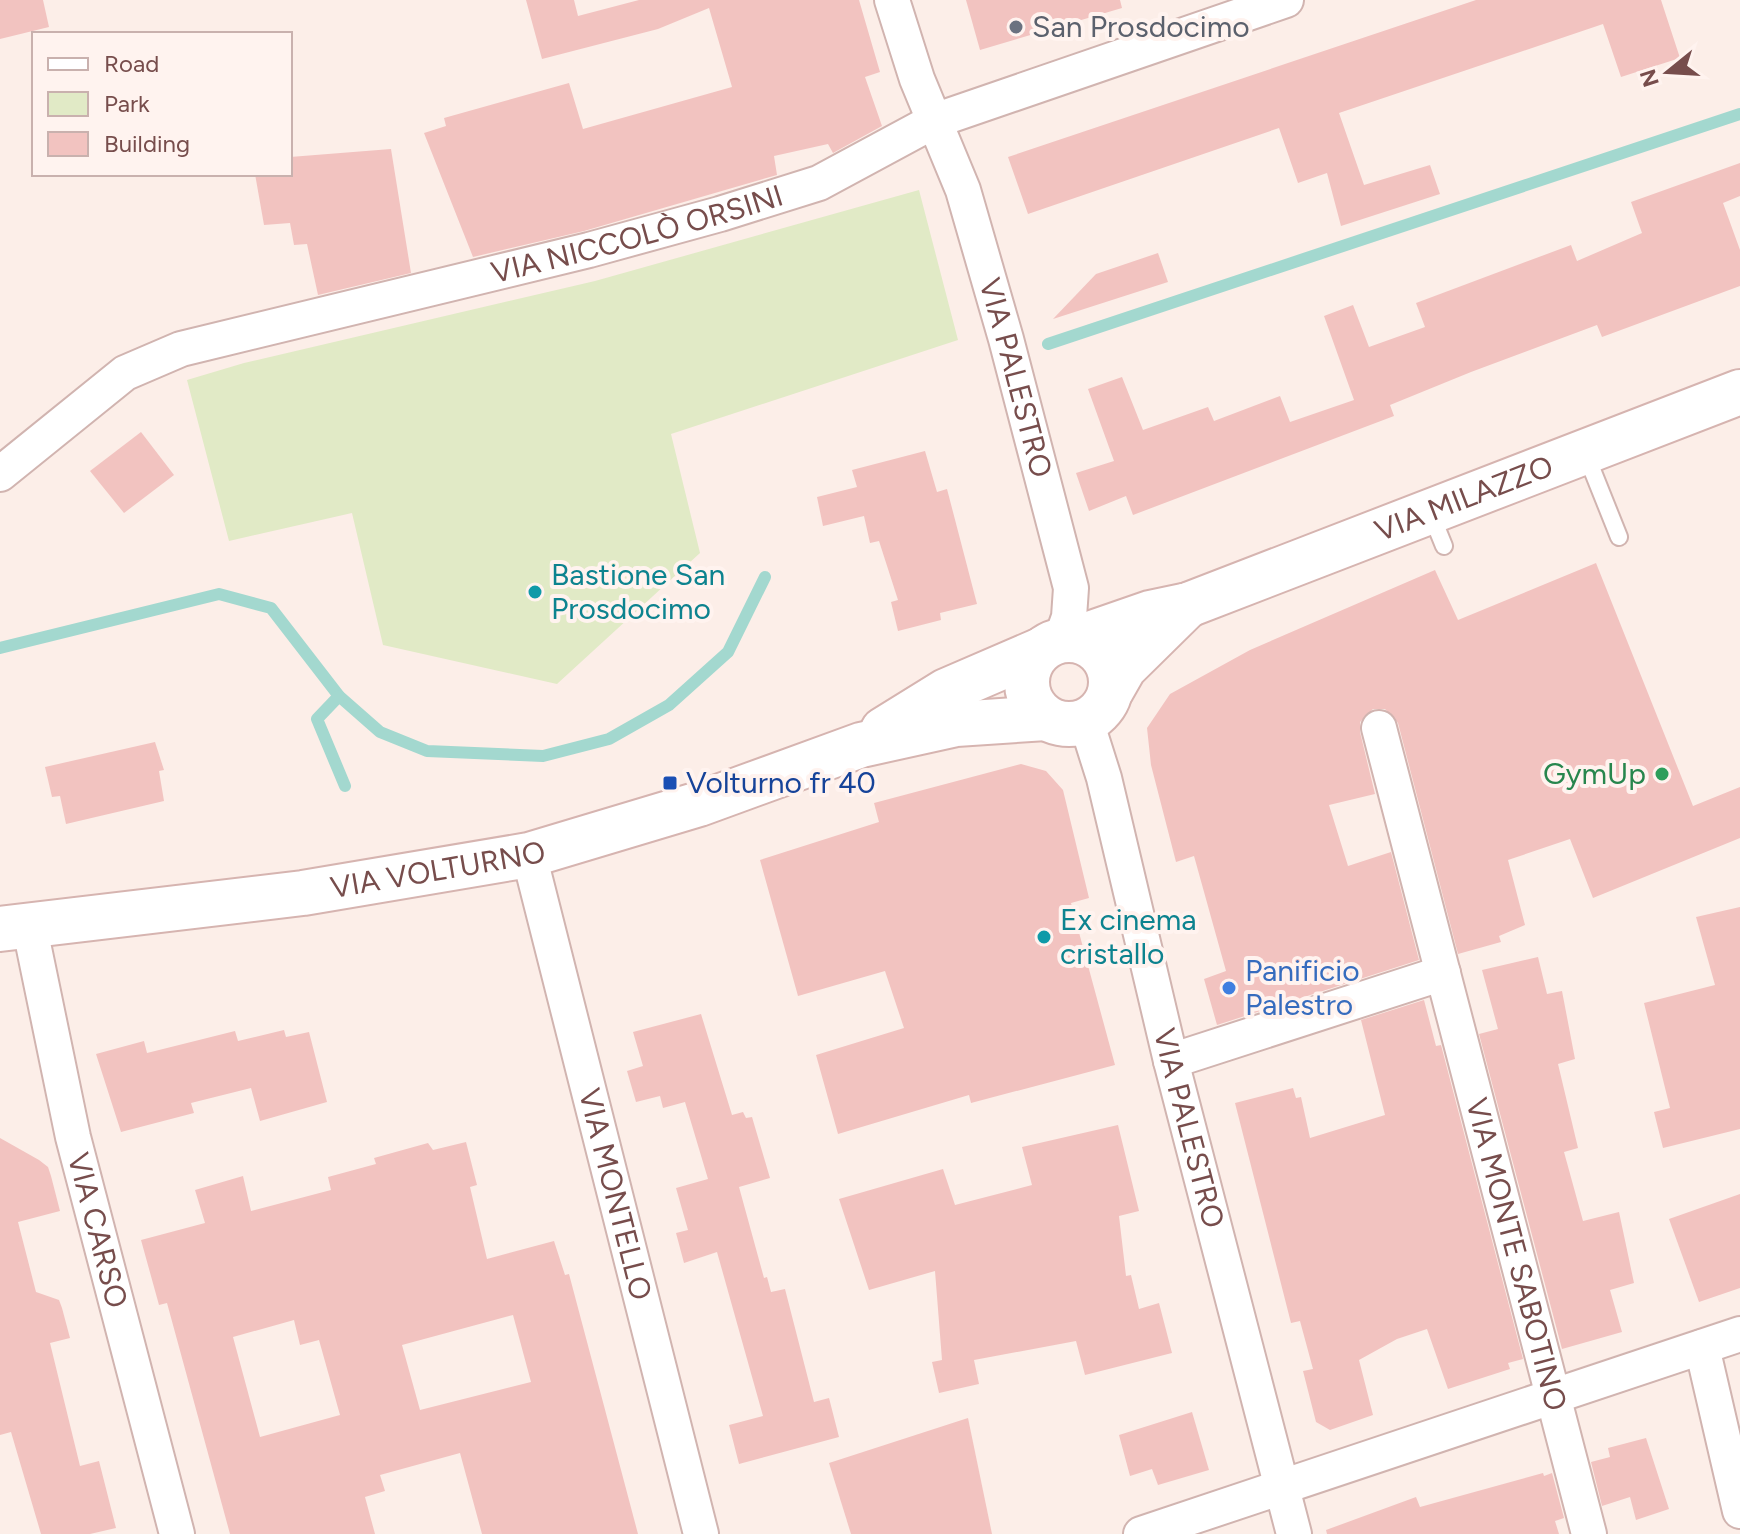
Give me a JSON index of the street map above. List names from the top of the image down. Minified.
{"streets":{"main road":["VIA PALESTRO","VIA MILAZZO","VIA VOLTURNO"],"street":["VIA NICCOLÒ ORSINI","VIA MONTELLO","VIA CARSO","VIA MONTE SABOTINO"]},"crossings":[["VIA NICCOLÒ ORSINI","VIA PALESTRO"],["VIA PALESTRO","VIA MILAZZO"],["VIA PALESTRO","VIA VOLTURNO"],["VIA MILAZZO","VIA VOLTURNO"],["VIA VOLTURNO","VIA MONTELLO"],["VIA VOLTURNO","VIA CARSO"]],"places":{"other":["San Prosdocimo","Bastione San Prosdocimo","GymUp","Ex cinema cristallo","Panificio Palestro"],"transit":["Volturno fr 40"]},"legend":["Road","Park","Building"],"north":"left"}
